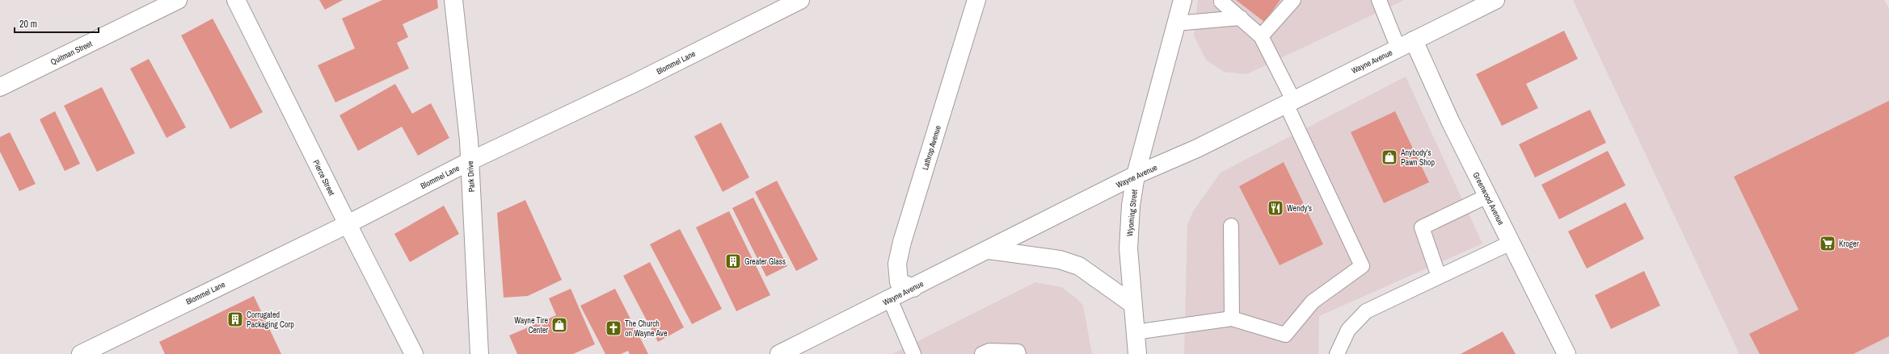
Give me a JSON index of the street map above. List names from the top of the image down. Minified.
{"streets":{"street":["Quitman Street","Wayne Avenue","Blommel Lane","Lathrop Avenue","Park Drive","Pierce Street","Greenwood Avenue","Wyoming Street"]},"crossings":[["Wayne Avenue","Lathrop Avenue"],["Wayne Avenue","Greenwood Avenue"],["Wayne Avenue","Wyoming Street"],["Blommel Lane","Park Drive"],["Blommel Lane","Pierce Street"]],"places":{"shop":["Anybody's Pawn Shop","Wayne Tire Center"],"restaurant":["Wendy's"],"supermarket":["Kroger"],"building":["Greater Glass","Corrugated Packaging Corp"],"church":["The Church on Wayne Ave"]},"scale_bar":"20 m"}
